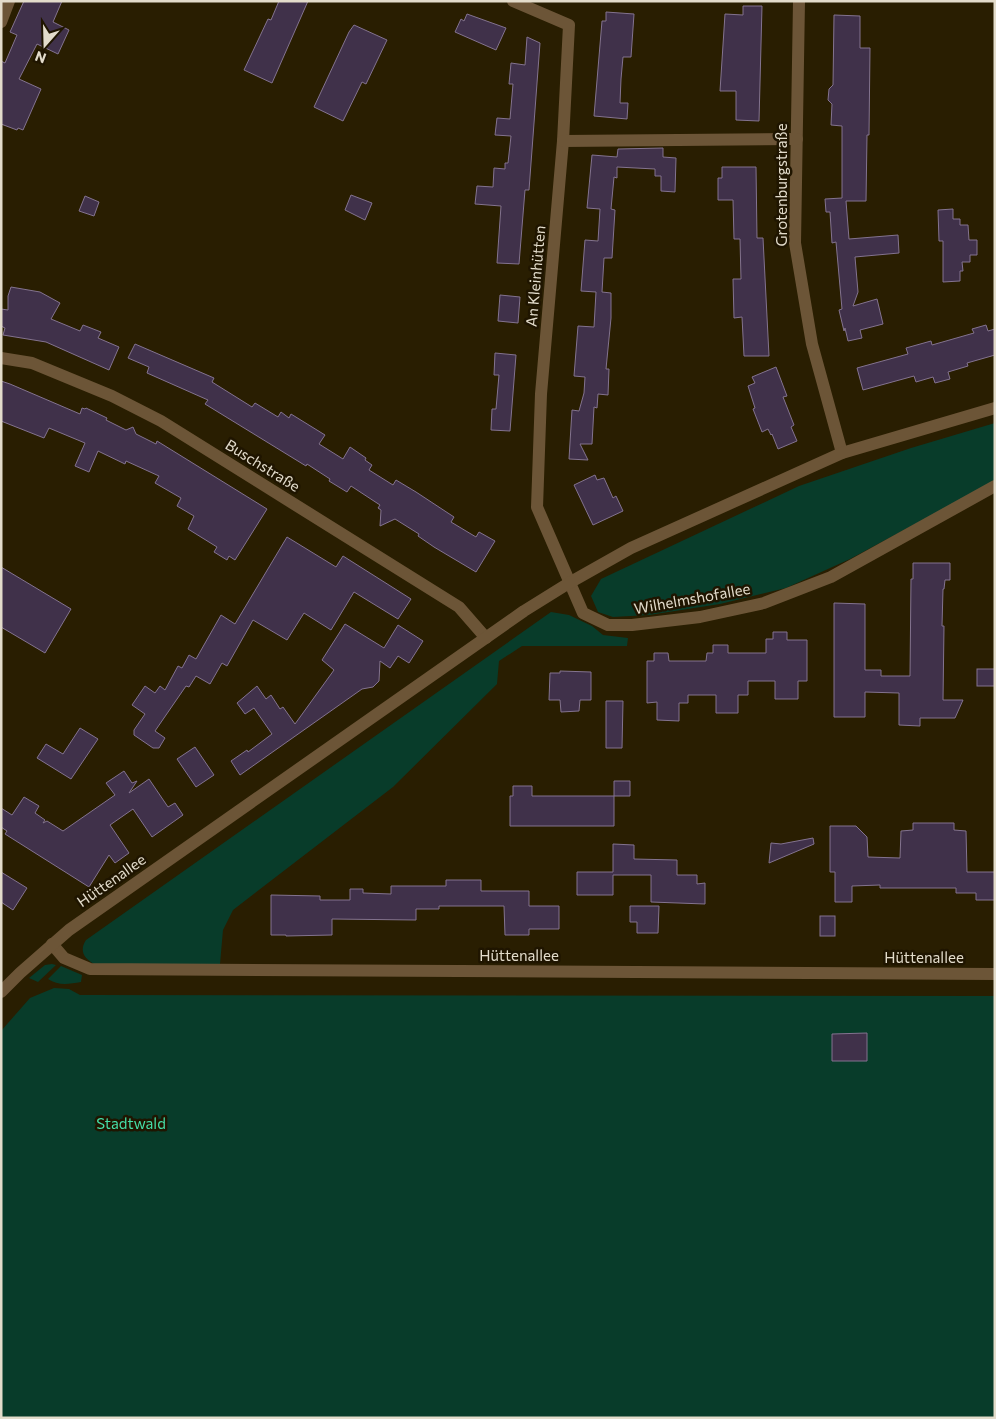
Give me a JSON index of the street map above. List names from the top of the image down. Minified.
{"streets":{"street":["Grotenburgstraße","An Kleinhütten","Buschstraße","Wilhelmshofallee","Hüttenallee"]},"crossings":[["An Kleinhütten","Wilhelmshofallee"],["Buschstraße","Hüttenallee"]],"parks":["Stadtwald"],"north":"bottom"}
